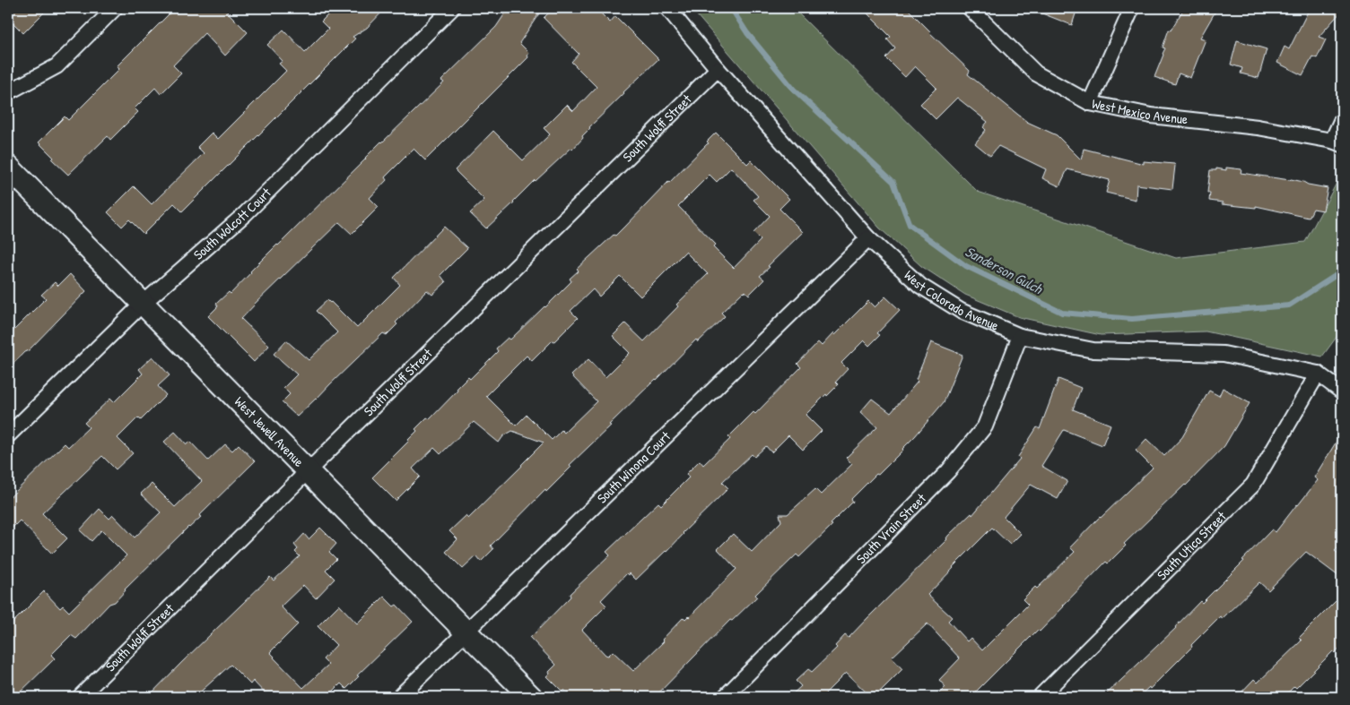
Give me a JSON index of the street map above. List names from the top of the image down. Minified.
{"streets":{"main road":["West Jewell Avenue"],"street":["West Mexico Avenue","South Wolff Street","South Wolcott Court","West Colorado Avenue","South Winona Court","South Vrain Street","South Utica Street"]},"crossings":[["South Wolff Street","West Colorado Avenue"],["South Wolff Street","West Jewell Avenue"],["South Wolcott Court","West Jewell Avenue"],["West Colorado Avenue","South Winona Court"],["West Colorado Avenue","South Vrain Street"],["West Colorado Avenue","South Utica Street"],["West Jewell Avenue","South Winona Court"]],"water":["Sanderson Gulch"]}
